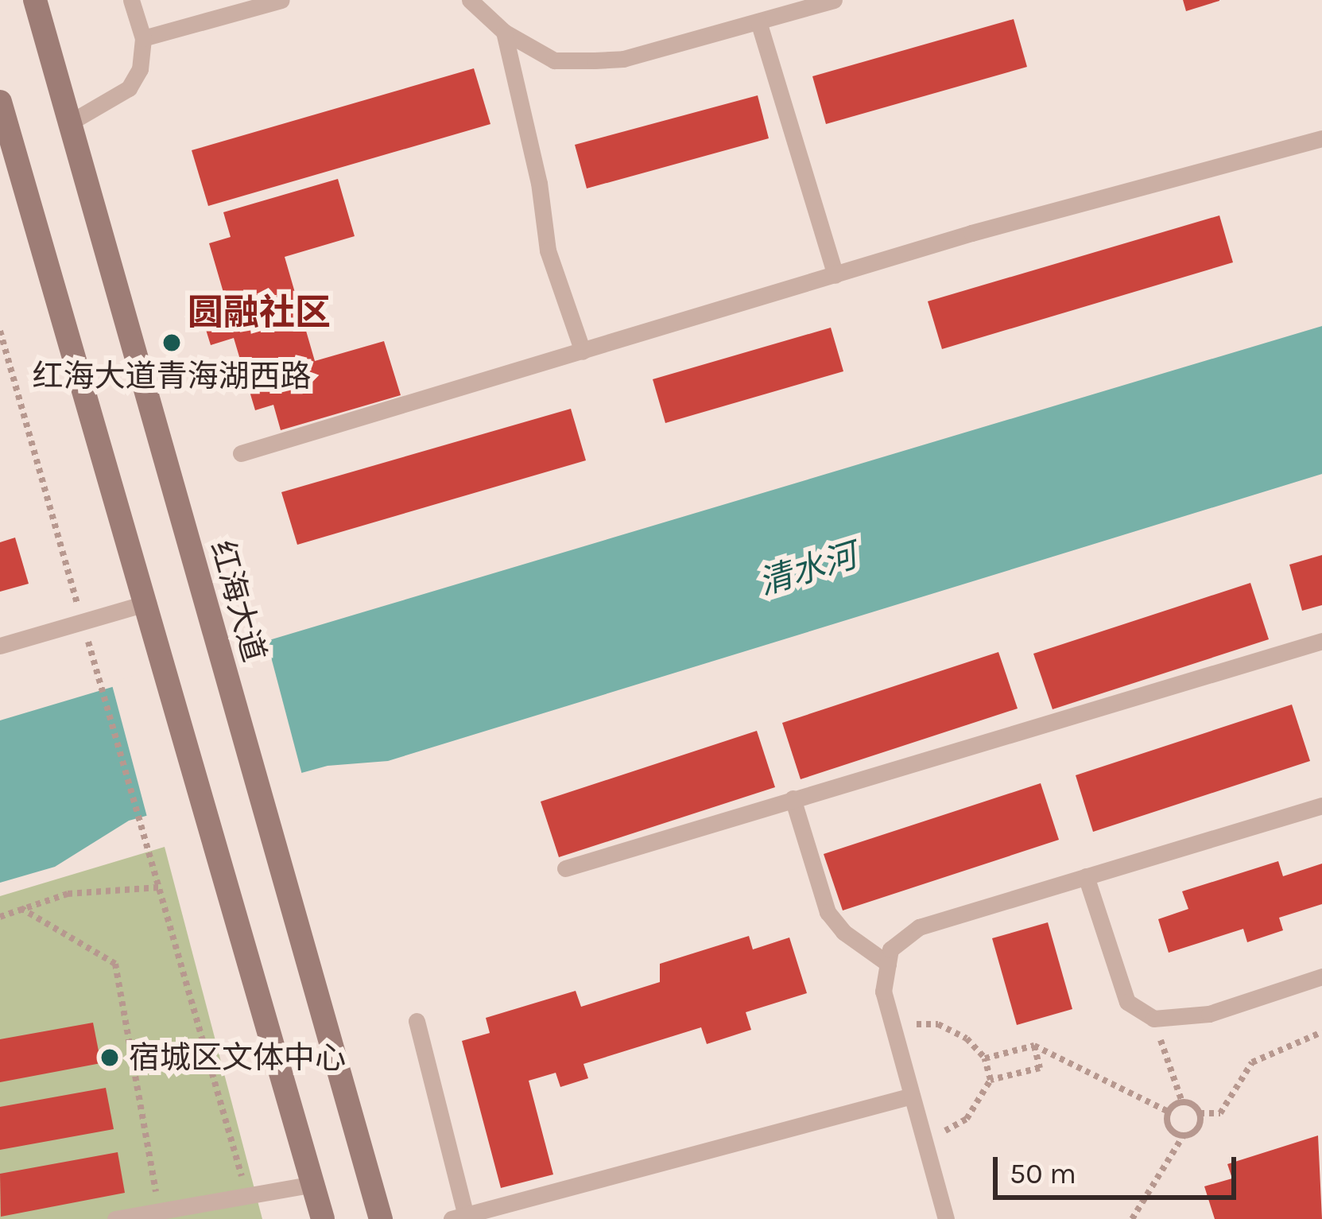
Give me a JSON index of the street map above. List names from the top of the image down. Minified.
{"streets":{"main road":["红海大道"]},"districts":["圆融社区"],"water":["清水河"],"places":["红海大道青海湖西路","宿城区文体中心"],"scale_bar":"50 m"}
